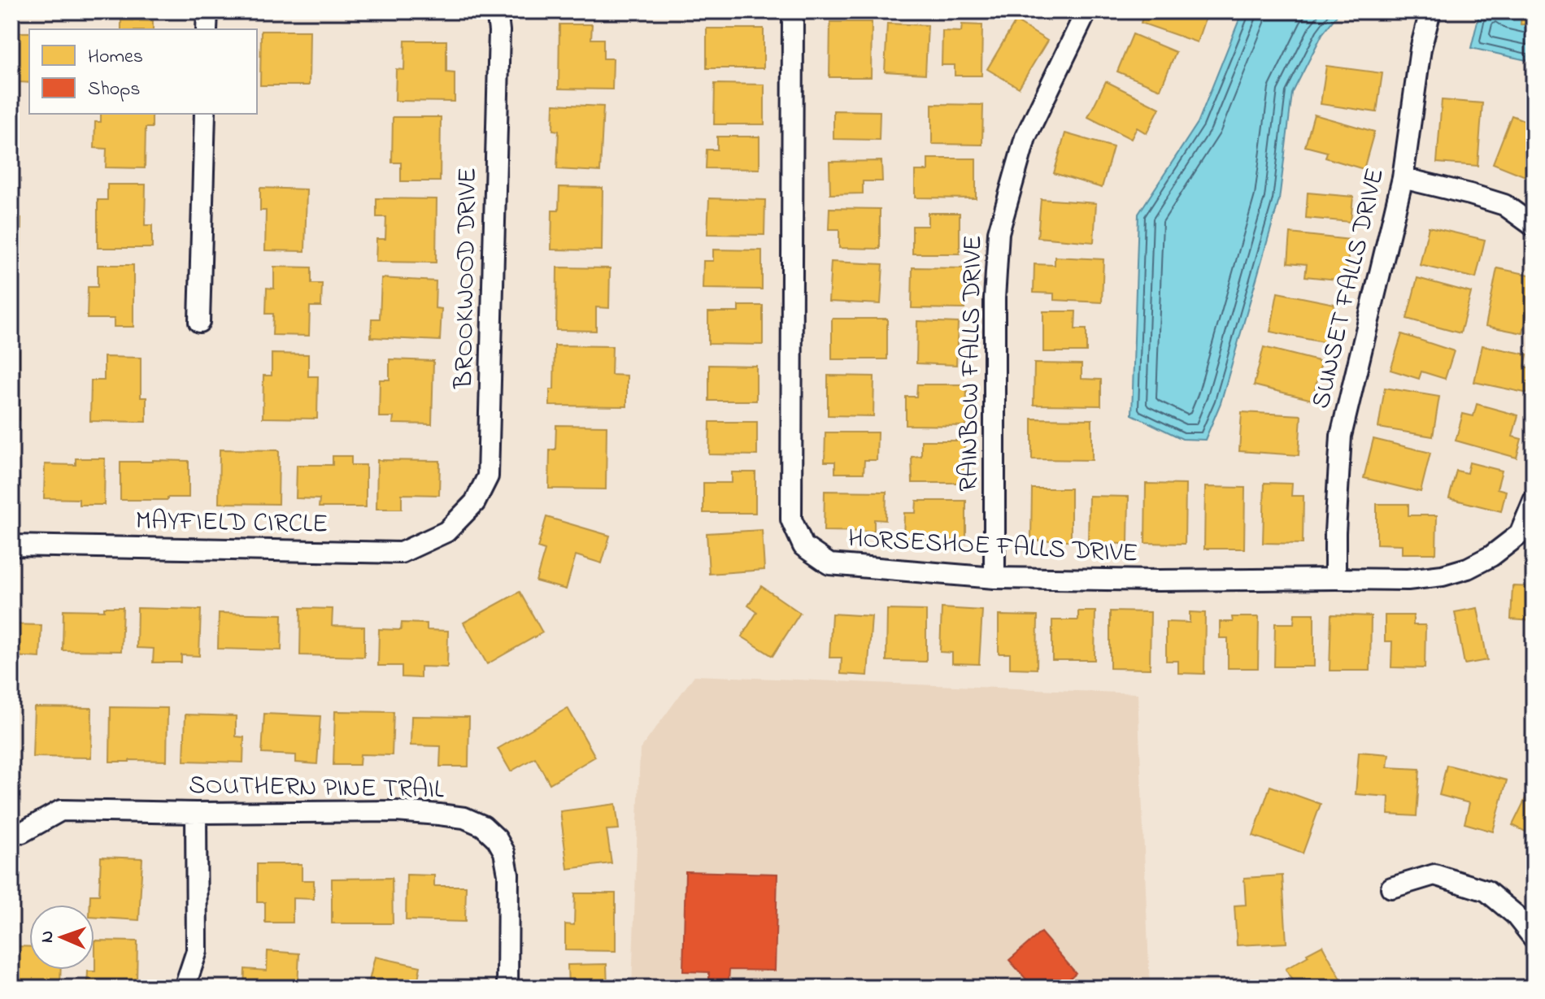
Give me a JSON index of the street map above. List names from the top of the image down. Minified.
{"streets":{"street":["BROOKWOOD DRIVE","SUNSET FALLS DRIVE","RAINBOW FALLS DRIVE","MAYFIELD CIRCLE","HORSESHOE FALLS DRIVE","SOUTHERN PINE TRAIL"]},"crossings":[["BROOKWOOD DRIVE","MAYFIELD CIRCLE"],["SUNSET FALLS DRIVE","HORSESHOE FALLS DRIVE"],["RAINBOW FALLS DRIVE","HORSESHOE FALLS DRIVE"]],"legend":["Homes","Shops"],"north":"left"}
